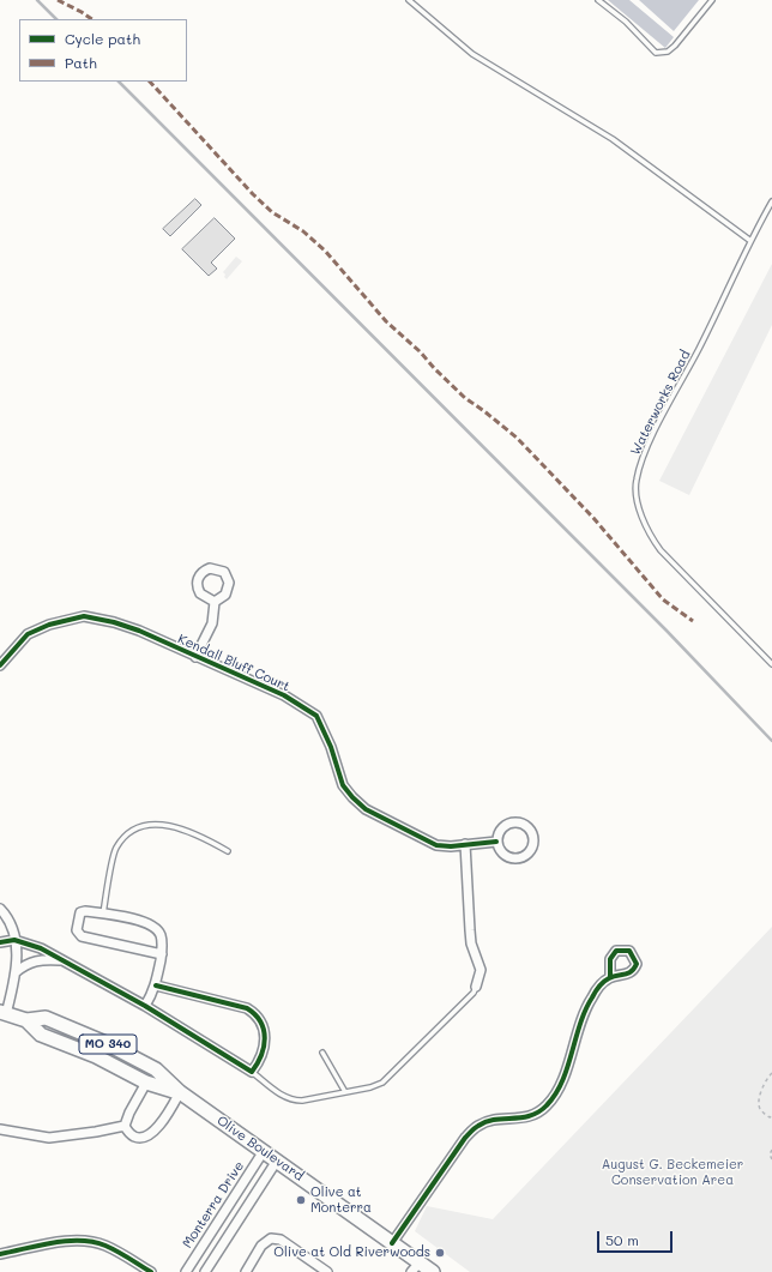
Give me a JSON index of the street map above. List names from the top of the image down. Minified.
{"streets":{"main road":["MO 340","Olive Boulevard"],"street":["Kendall Bluff Court","Monterra Drive"],"lane":["Waterworks Road"]},"crossings":[["Olive Boulevard","Monterra Drive"]],"parks":["August G. Beckemeier Conservation Area"],"places":["Olive at Monterra","Olive at Old Riverwoods"],"legend":["Cycle path","Path"],"scale_bar":"50 m"}
